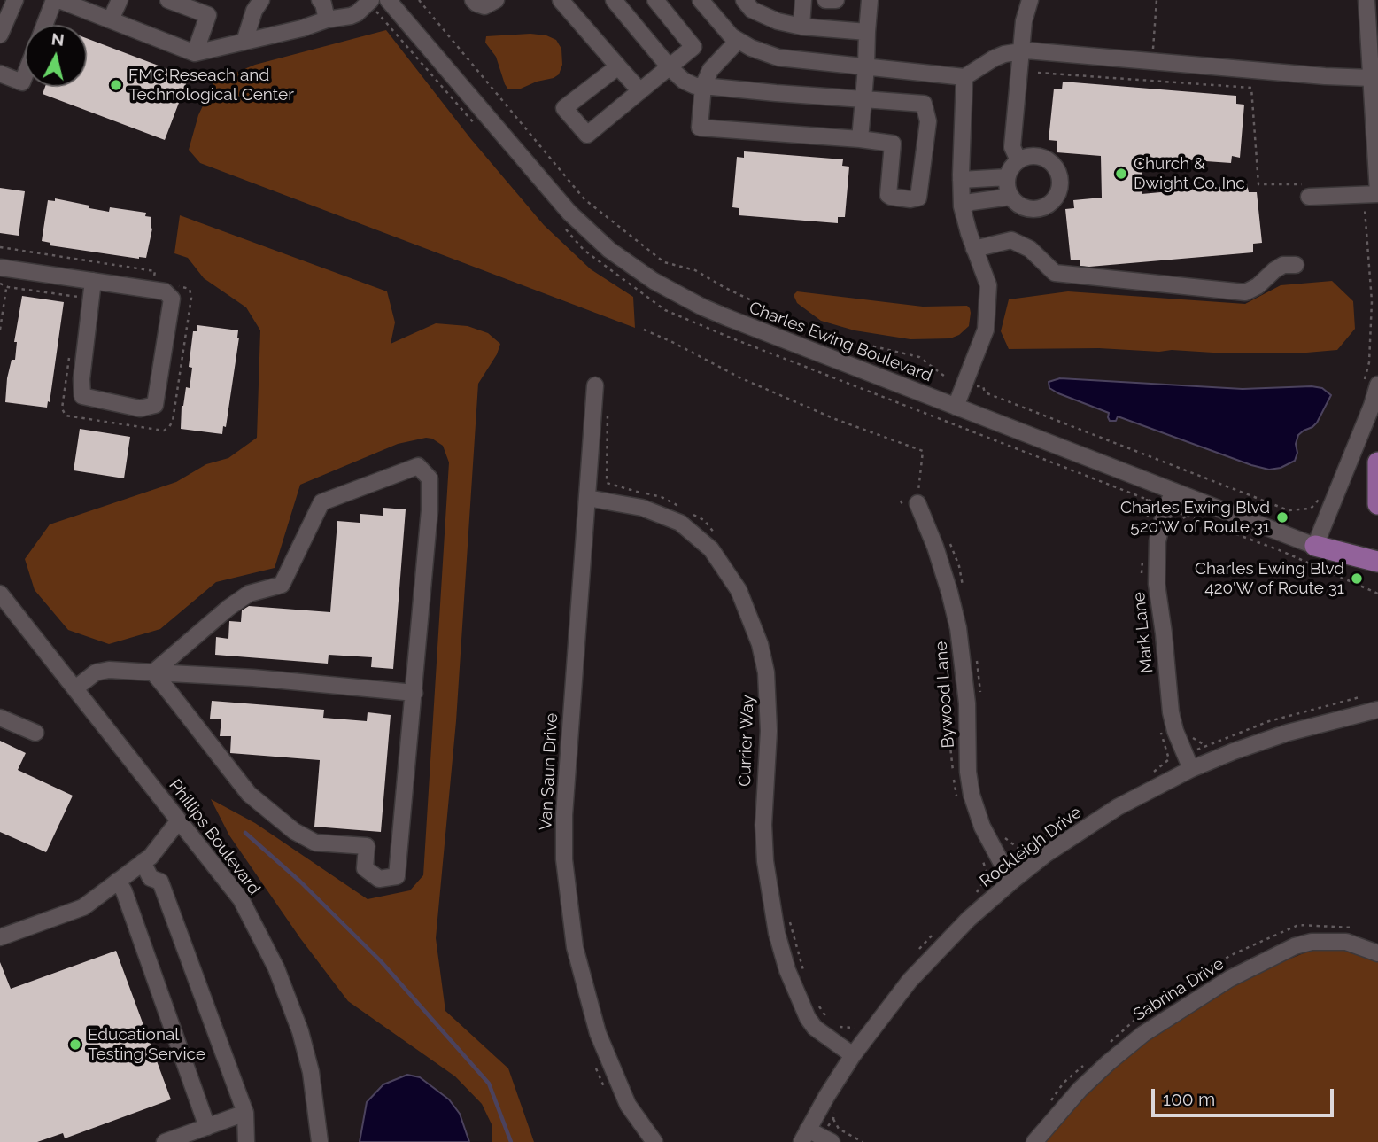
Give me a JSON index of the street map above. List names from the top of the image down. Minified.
{"streets":{"street":["Charles Ewing Boulevard","Mark Lane","Bywood Lane","Currier Way","Van Saun Drive","Phillips Boulevard","Rockleigh Drive","Sabrina Drive"]},"crossings":[["Charles Ewing Boulevard","Mark Lane"],["Mark Lane","Rockleigh Drive"],["Bywood Lane","Rockleigh Drive"],["Currier Way","Van Saun Drive"],["Currier Way","Rockleigh Drive"]],"places":["FMC Reseach and Technological Center","Church & Dwight Co. Inc","Charles Ewing Blvd 520'W of Route 31","Charles Ewing Blvd 420'W of Route 31","Educational Testing Service"],"scale_bar":"100 m","north":"top"}
